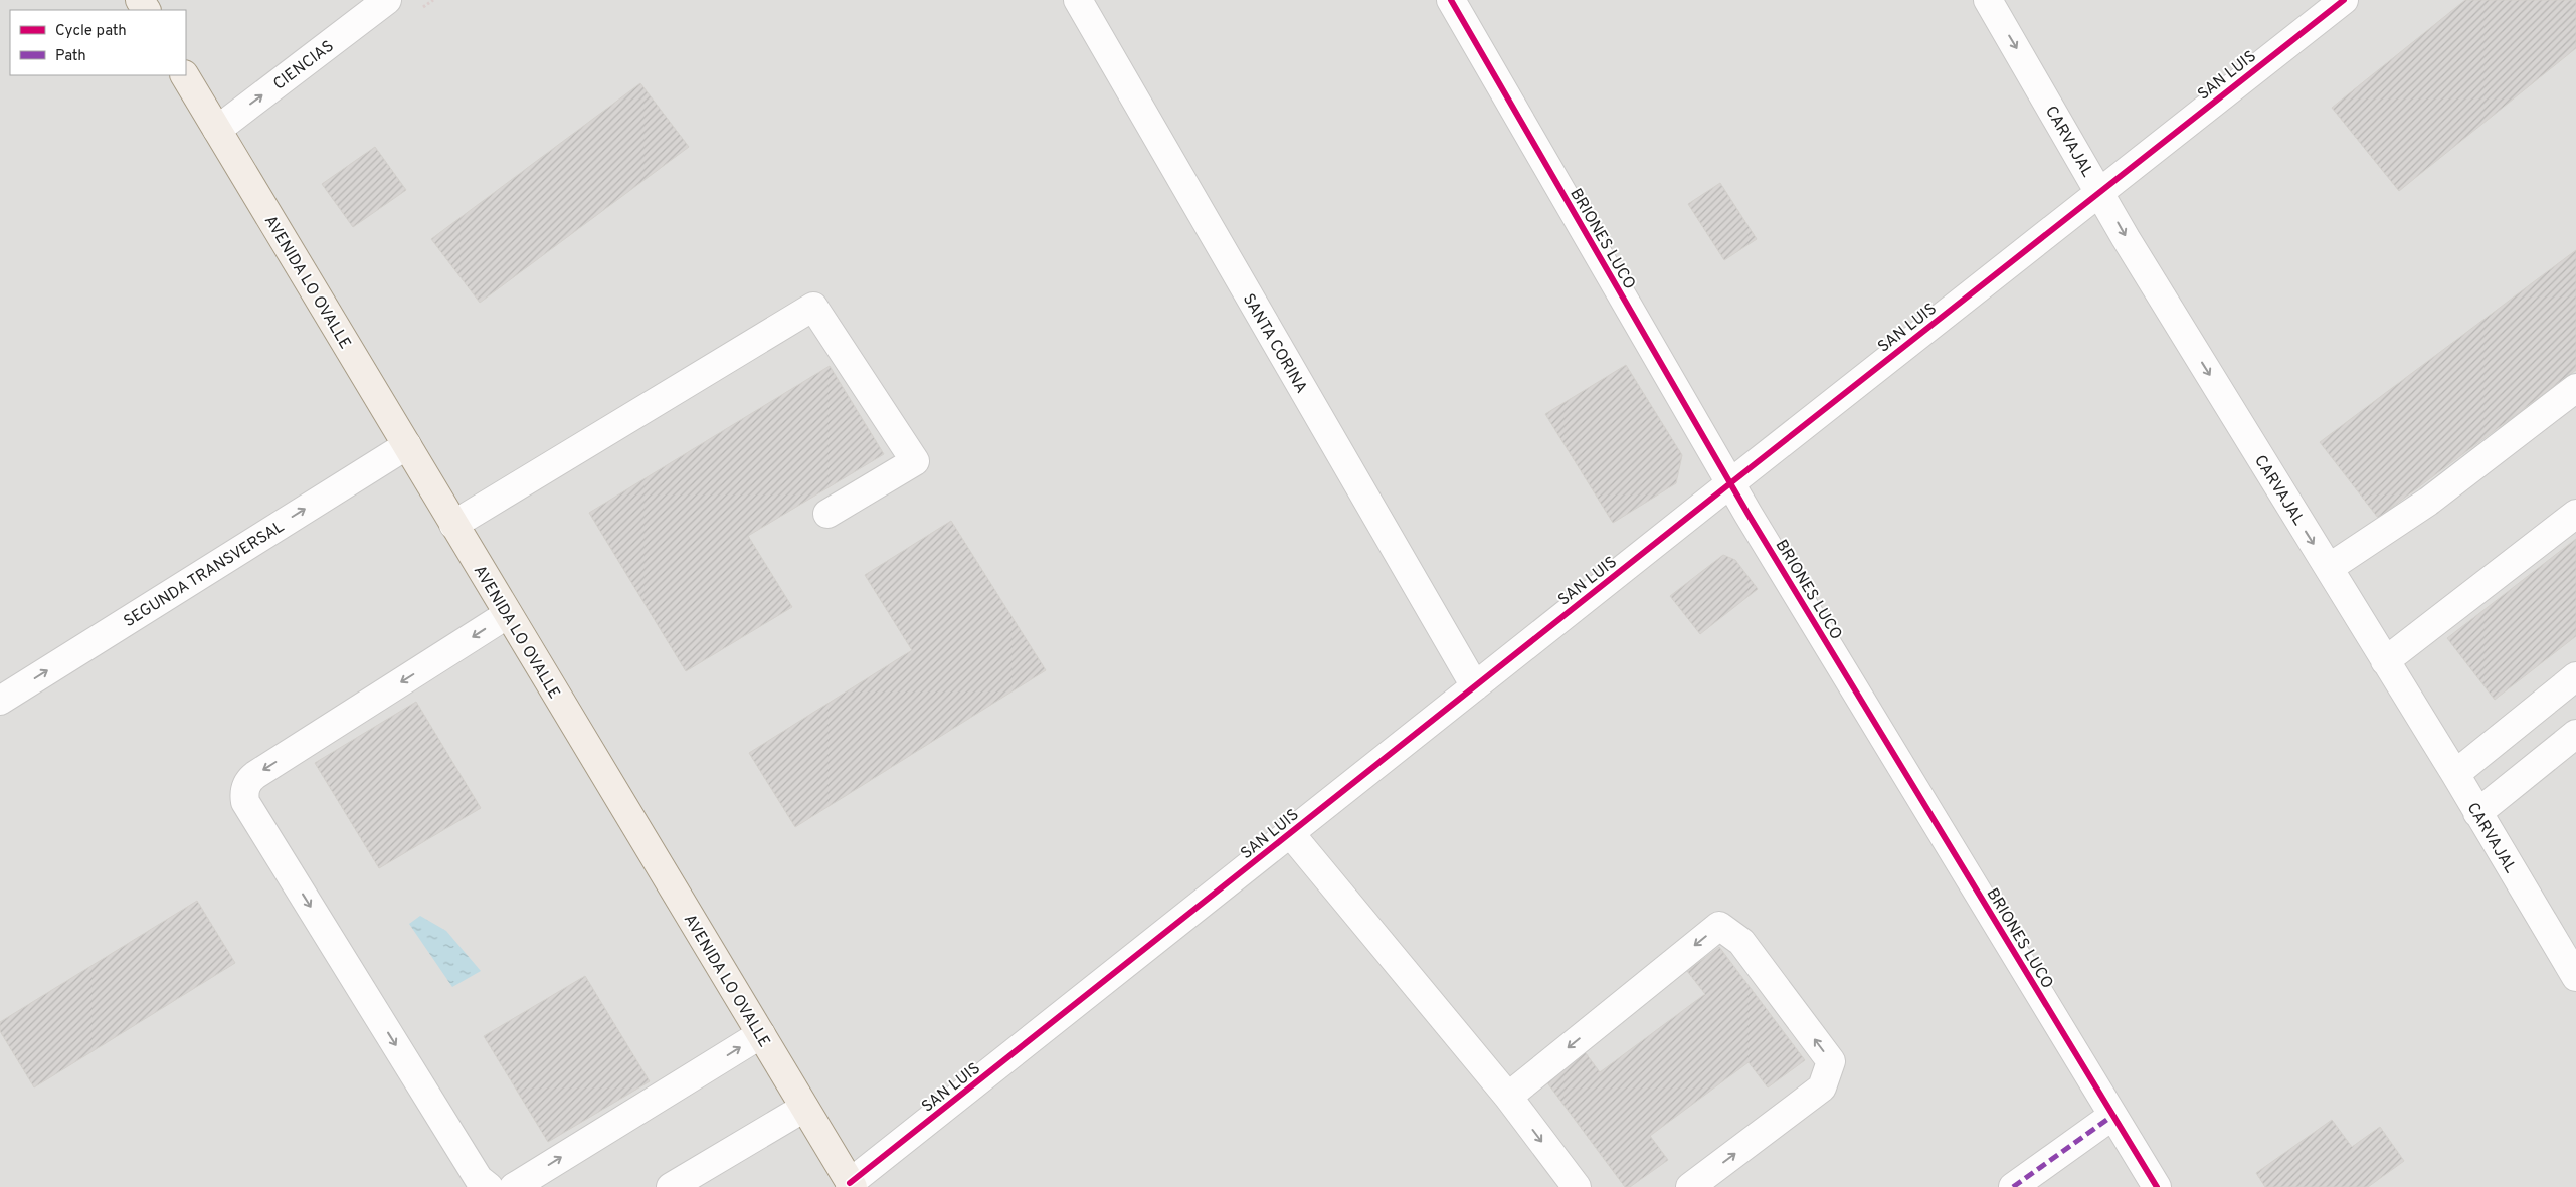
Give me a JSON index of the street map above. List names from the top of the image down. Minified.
{"streets":{"main road":["AVENIDA LO OVALLE"],"street":["CIENCIAS","SAN LUIS","CARVAJAL","BRIONES LUCO","SANTA CORINA","SEGUNDA TRANSVERSAL"]},"crossings":[["CIENCIAS","AVENIDA LO OVALLE"],["SAN LUIS","CARVAJAL"],["SAN LUIS","BRIONES LUCO"],["SAN LUIS","AVENIDA LO OVALLE"],["SAN LUIS","SANTA CORINA"],["AVENIDA LO OVALLE","SEGUNDA TRANSVERSAL"]],"one_way":["CIENCIAS","CARVAJAL","SEGUNDA TRANSVERSAL"],"legend":["Cycle path","Path"]}
